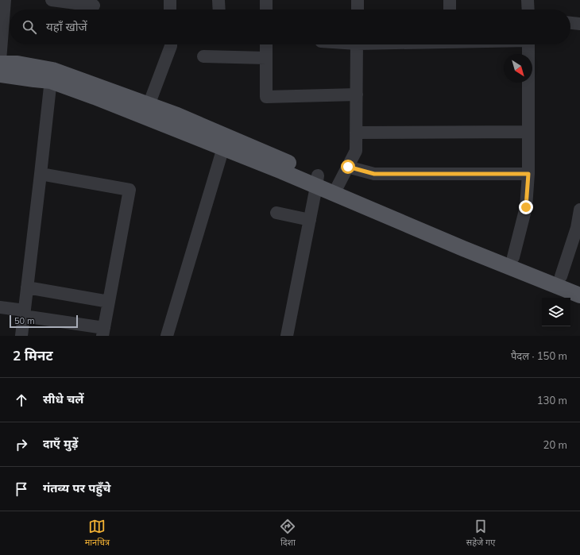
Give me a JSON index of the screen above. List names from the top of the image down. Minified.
{"scale_bar":"50 m","north":"bottom right","page":{"search":"यहाँ खोजें","scale":"50 m","heading":["2 मिनट","पैदल · 150 m"],"list":[["सीधे चलें","130 m"],["दाएँ मुड़ें","20 m"],"गंतव्य पर पहुँचे"],"nav":["मानचित्र","दिशा","सहेजे गए"]}}
